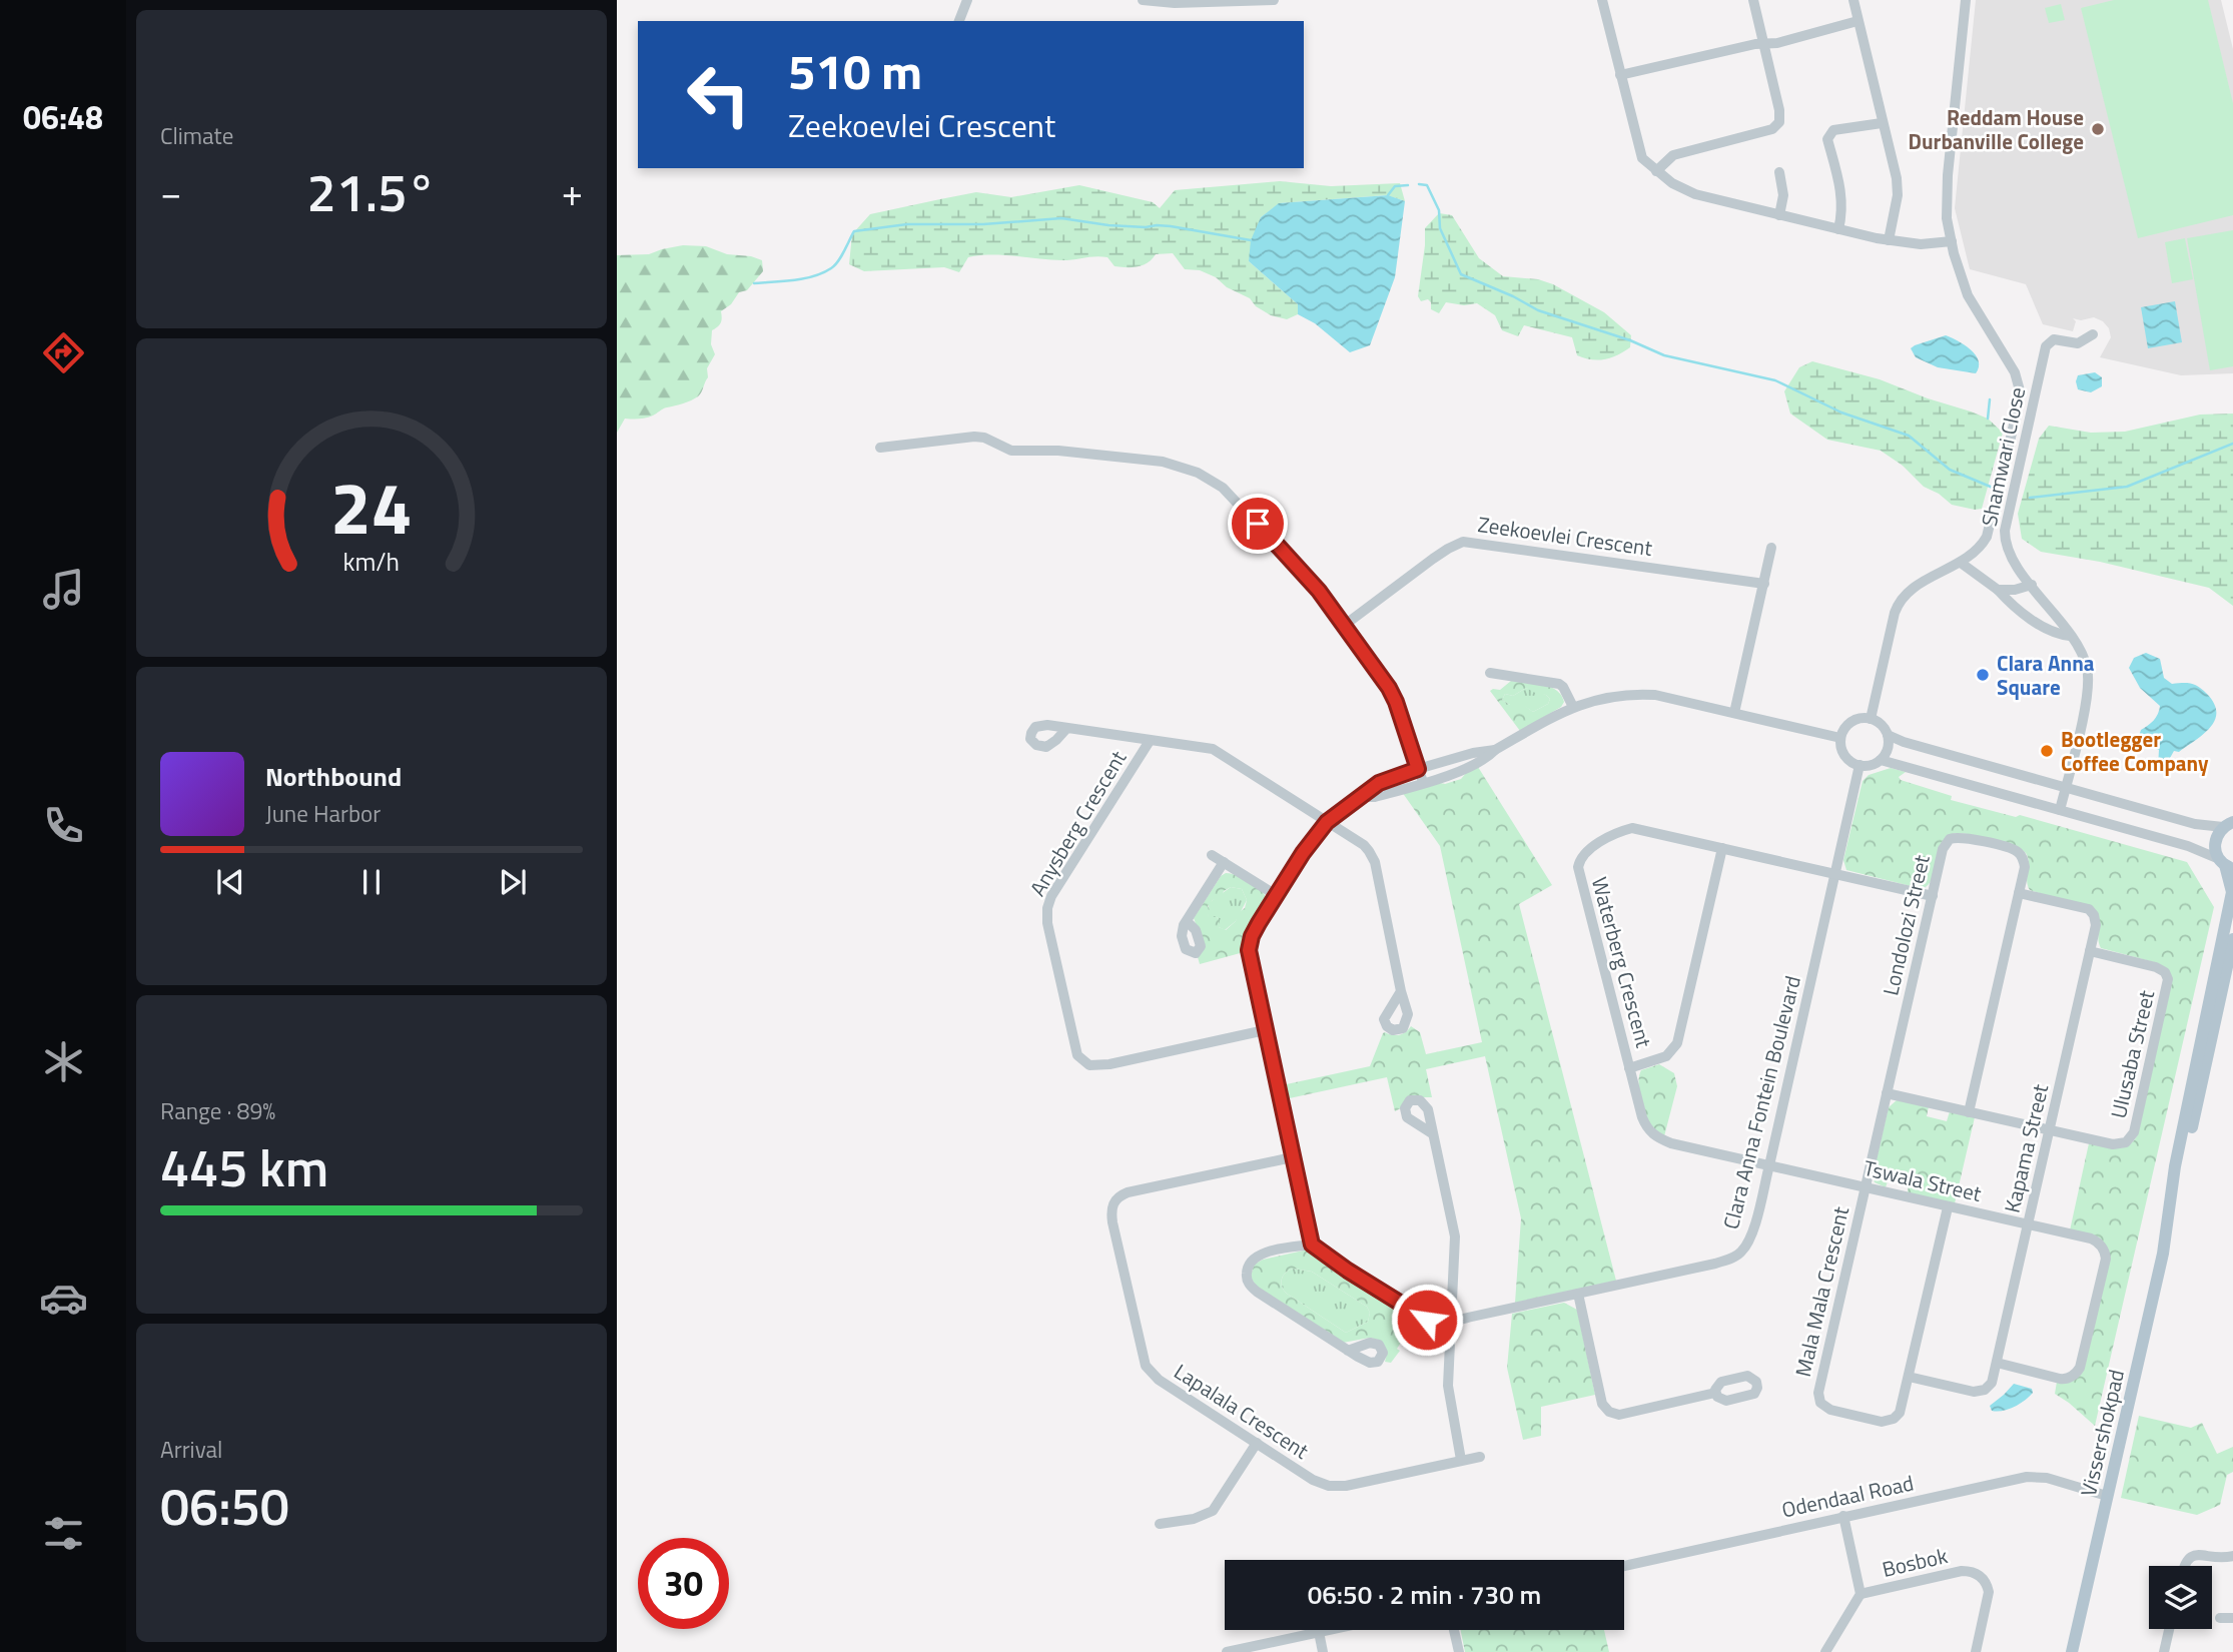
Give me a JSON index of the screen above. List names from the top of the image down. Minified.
{"streets":{"main road":["Vissershokpad"],"street":["Shamwari Close","Zeekoevlei Crescent","Anysberg Crescent","Londolozi Street","Waterberg Crescent","Ulusaba Street","Clara Anna Fontein Boulevard","Kapama Street","Tswala Street","Mala Mala Crescent","Lapalala Crescent","Odendaal Road","Bosbok"]},"crossings":[["Londolozi Street","Waterberg Crescent"],["Londolozi Street","Ulusaba Street"],["Londolozi Street","Kapama Street"],["Londolozi Street","Tswala Street"],["Londolozi Street","Mala Mala Crescent"],["Waterberg Crescent","Clara Anna Fontein Boulevard"],["Waterberg Crescent","Tswala Street"],["Ulusaba Street","Kapama Street"],["Clara Anna Fontein Boulevard","Tswala Street"],["Kapama Street","Tswala Street"],["Kapama Street","Mala Mala Crescent"],["Tswala Street","Mala Mala Crescent"],["Vissershokpad","Odendaal Road"]],"places":["Reddam House Durbanville College","Clara Anna Square","Bootlegger Coffee Company"],"page":{"tabs":"06:48","tile":["Climate",["Range · 89%","445 km"],["Arrival","06:50"]],"turn":["510 m","Zeekoevlei Crescent"],"heat":["−","21.5°","+"],"song":["Northbound","June Harbor"],"limit":"30","trip":"06:50 · 2 min · 730 m","gauge":["24","km/h"]}}
